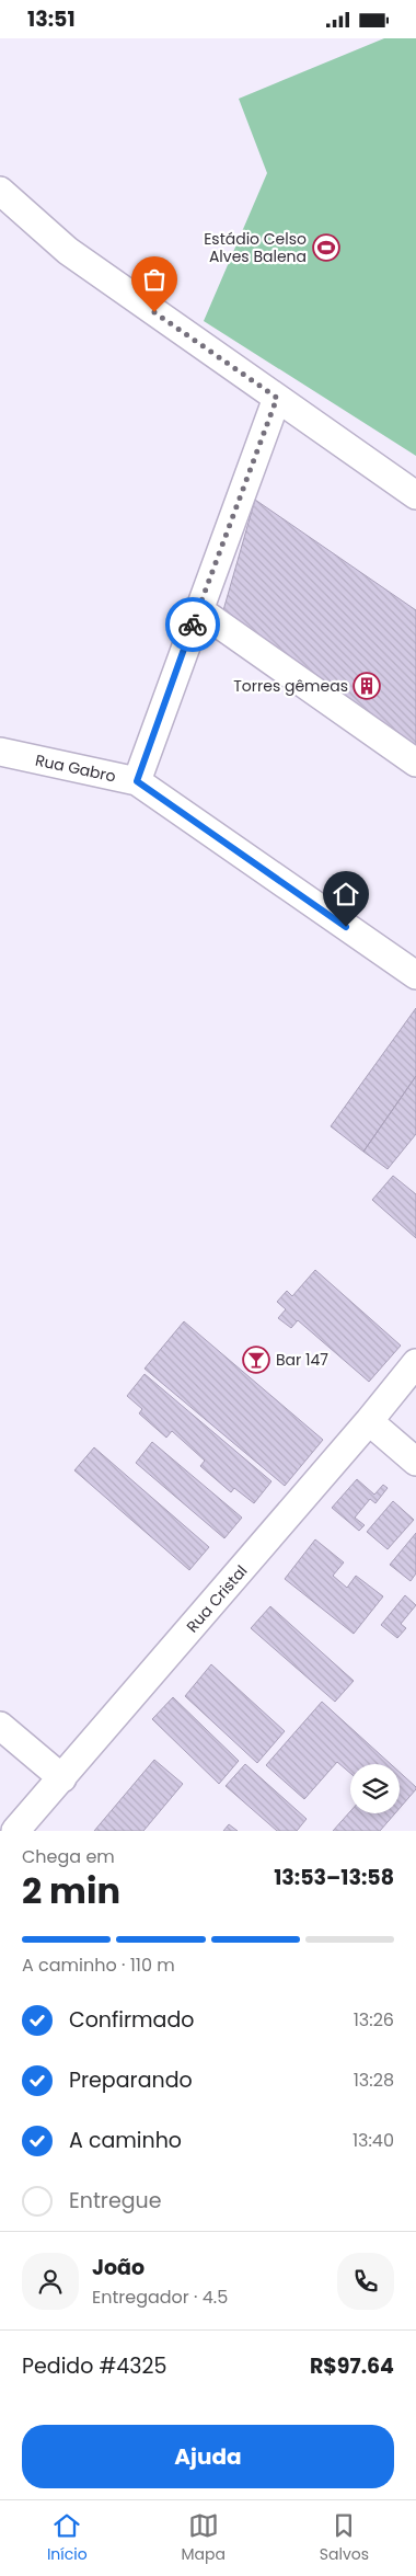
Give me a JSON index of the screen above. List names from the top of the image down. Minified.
{"streets":{"street":["Rua Gabro","Rua Cristal"]},"places":{"sports":["Estádio Celso Alves Balena"],"building":["Torres gêmeas"],"bar":["Bar 147"]},"page":{"status":"13:51","heading":["2 min","Chega em","13:53–13:58"],"panel":["João","Entregador · 4.5","Pedido #4325","R$97.64"],"bar":"A caminho · 110 m","list":[["Confirmado","13:26"],["Preparando","13:28"],["A caminho","13:40"],"Entregue"],"buttons":"Ajuda","tabs":["Início","Mapa","Salvos"]}}
